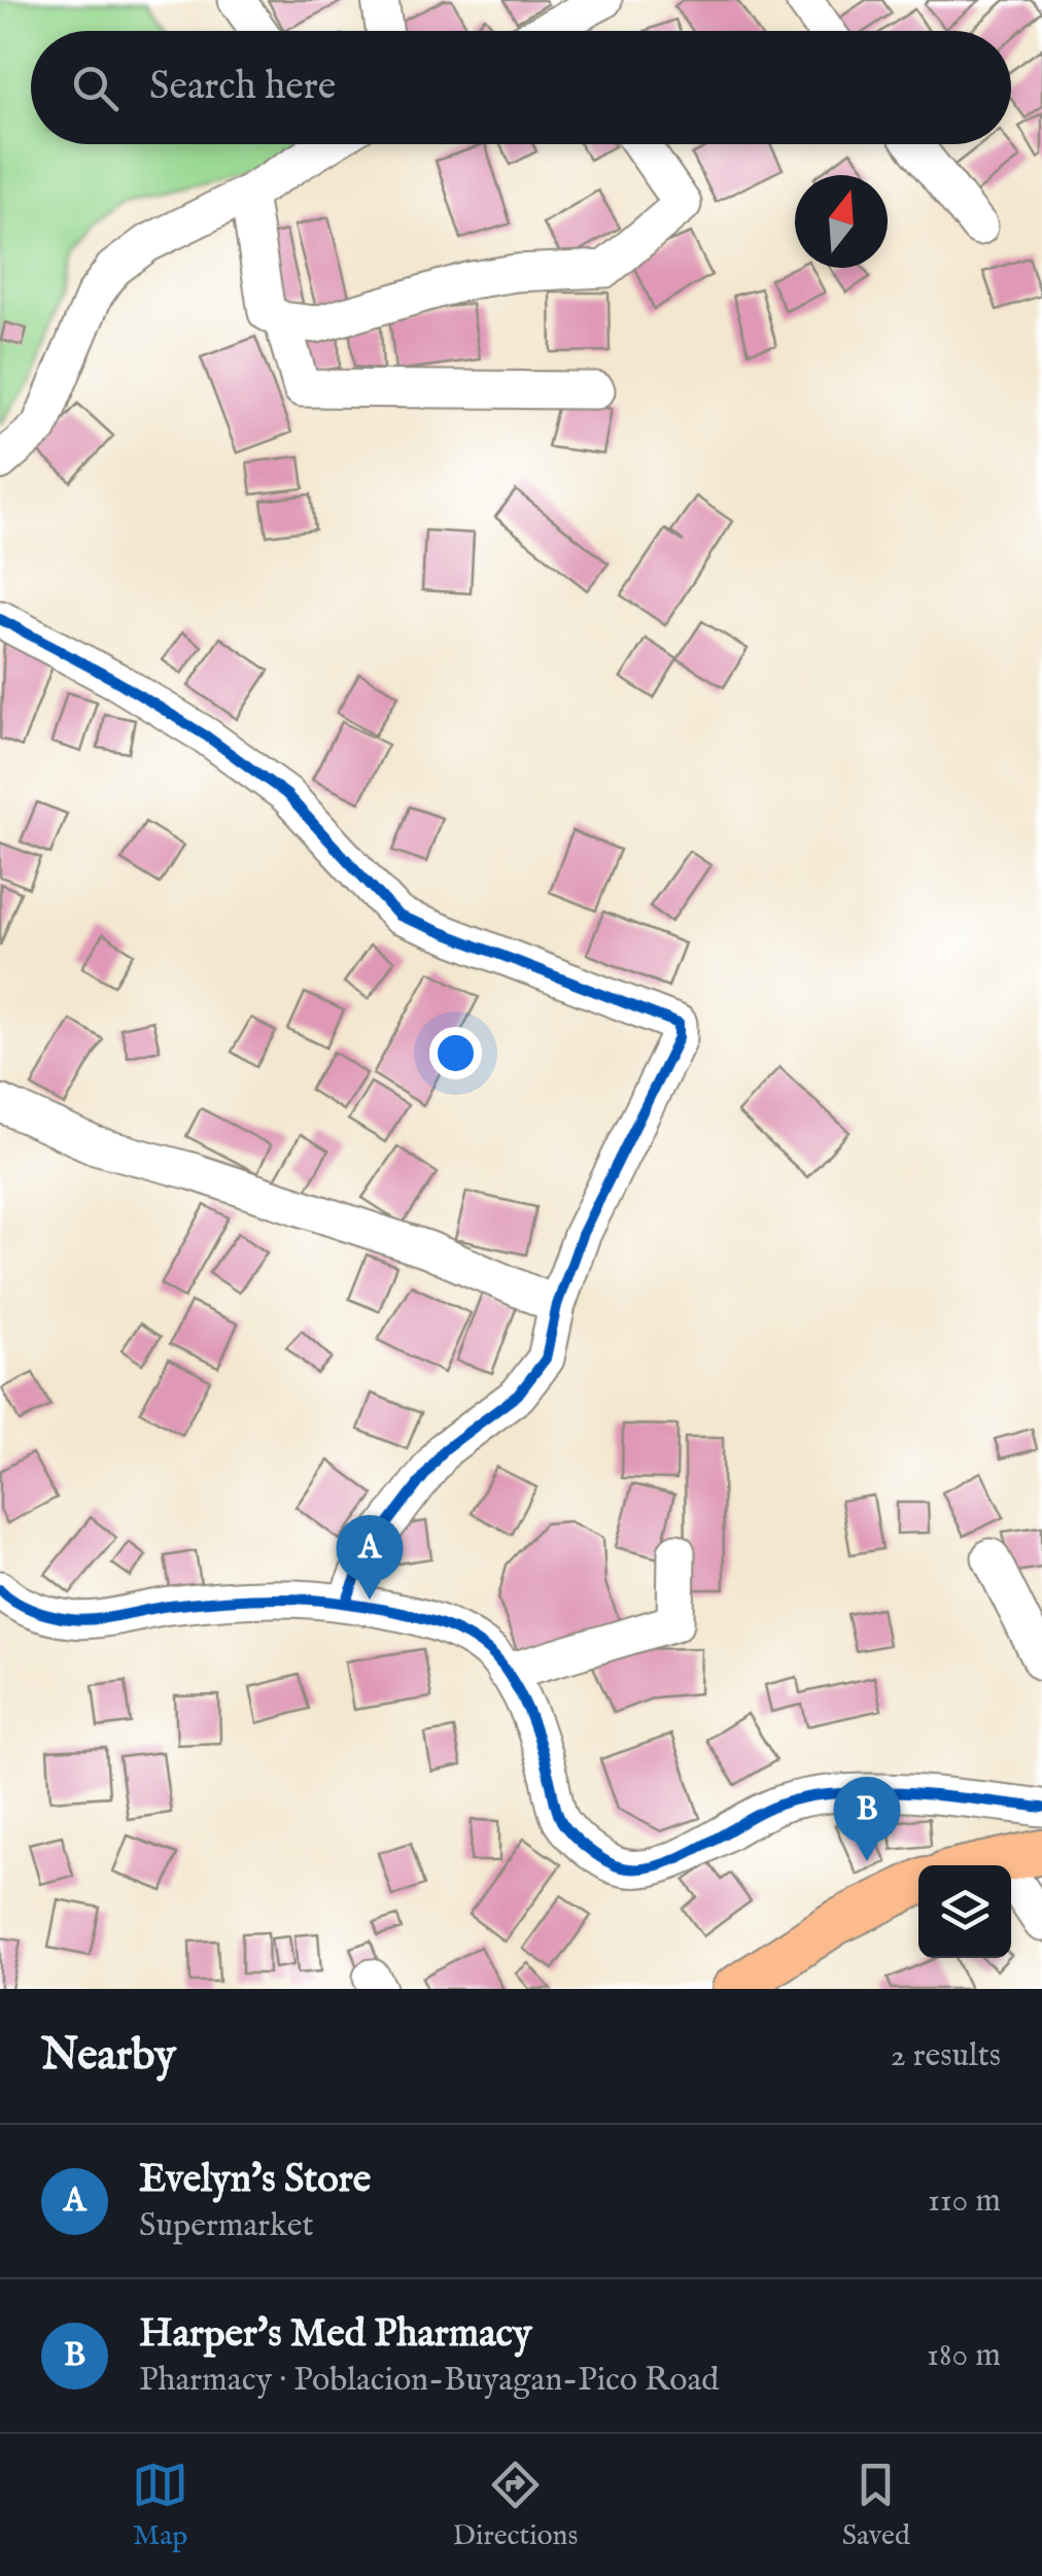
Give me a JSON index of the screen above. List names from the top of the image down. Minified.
{"north":"top","page":{"search":"Search here","pins":["A","B"],"heading":["Nearby","2 results"],"list":[{"mark":"A","name":"Evelyn's Store","note":"Supermarket","value":"110 m"},{"mark":"B","name":"Harper's Med Pharmacy","note":"Pharmacy · Poblacion-Buyagan-Pico Road","value":"180 m"}],"nav":["Map","Directions","Saved"]}}
